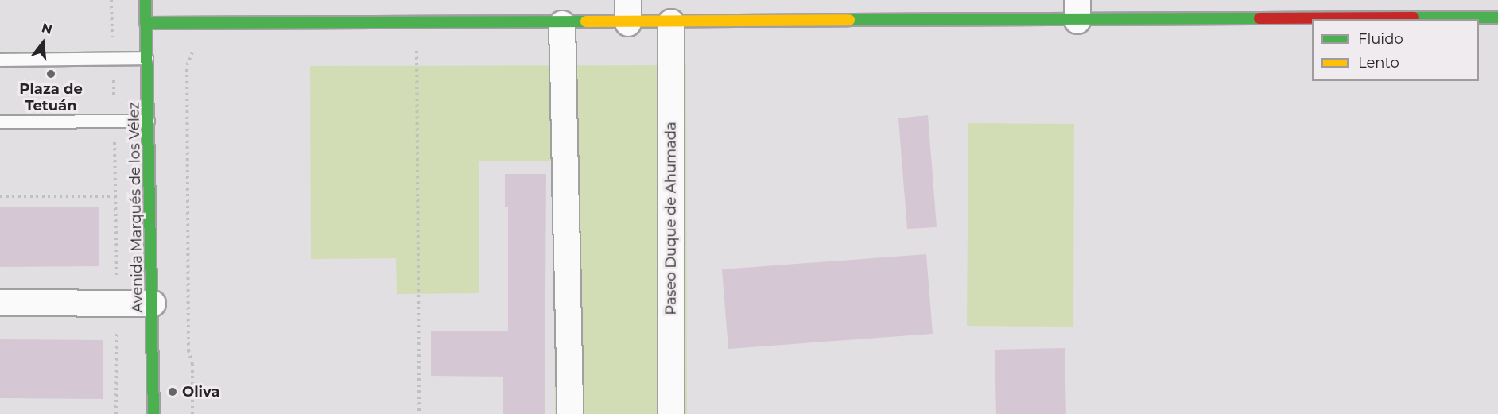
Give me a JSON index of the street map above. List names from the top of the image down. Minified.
{"streets":{"street":["Avenida Marqués de los Vélez","Paseo Duque de Ahumada"]},"places":["Plaza de Tetuán","Oliva"],"legend":["Fluido","Lento"],"north":"top"}
